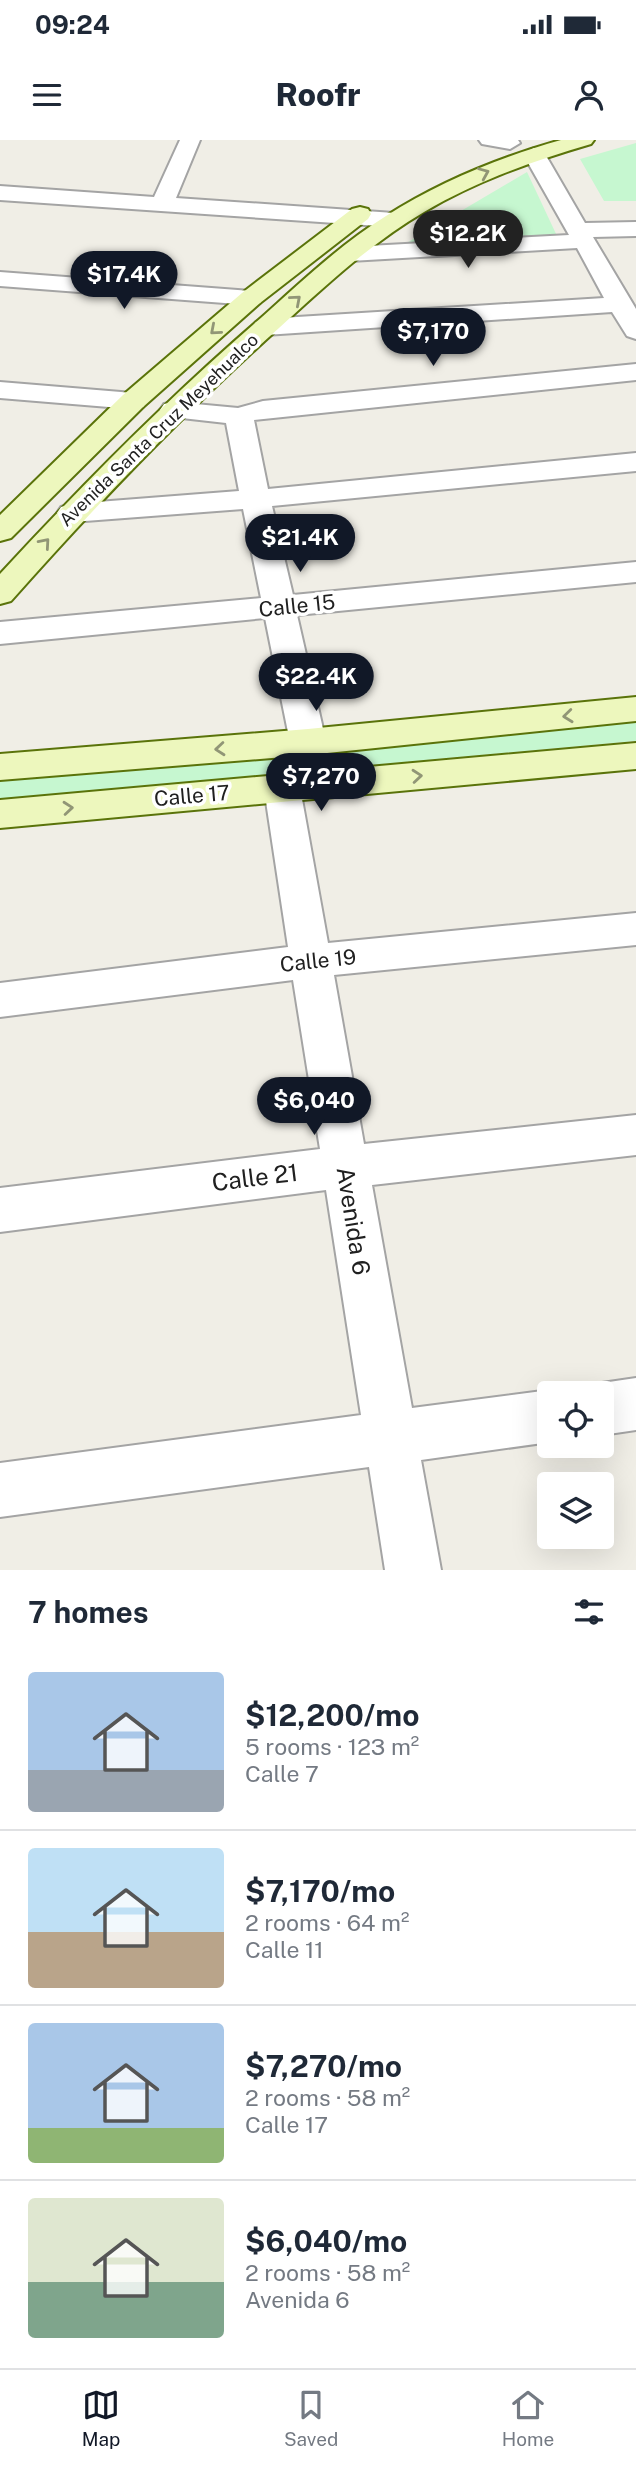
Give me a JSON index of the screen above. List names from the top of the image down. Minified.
{"streets":{"street":["Avenida Santa Cruz Meyehualco","Calle 15","Calle 17","Calle 19","Calle 21","Avenida 6"]},"crossings":[["Calle 17","Avenida 6"],["Calle 19","Avenida 6"],["Calle 21","Avenida 6"]],"page":{"status":"09:24","header":"Roofr","price":["$12.2K","$17.4K","$7,170","$21.4K","$22.4K","$7,270","$6,040"],"heading":"7 homes","list":[{"name":"$12,200/mo","note":"5 rooms · 123 m² · Calle 7"},{"name":"$7,170/mo","note":"2 rooms · 64 m² · Calle 11"},{"name":"$7,270/mo","note":"2 rooms · 58 m² · Calle 17"},{"name":"$6,040/mo","note":"2 rooms · 58 m² · Avenida 6"}],"tabs":["Map","Saved","Home"]}}
